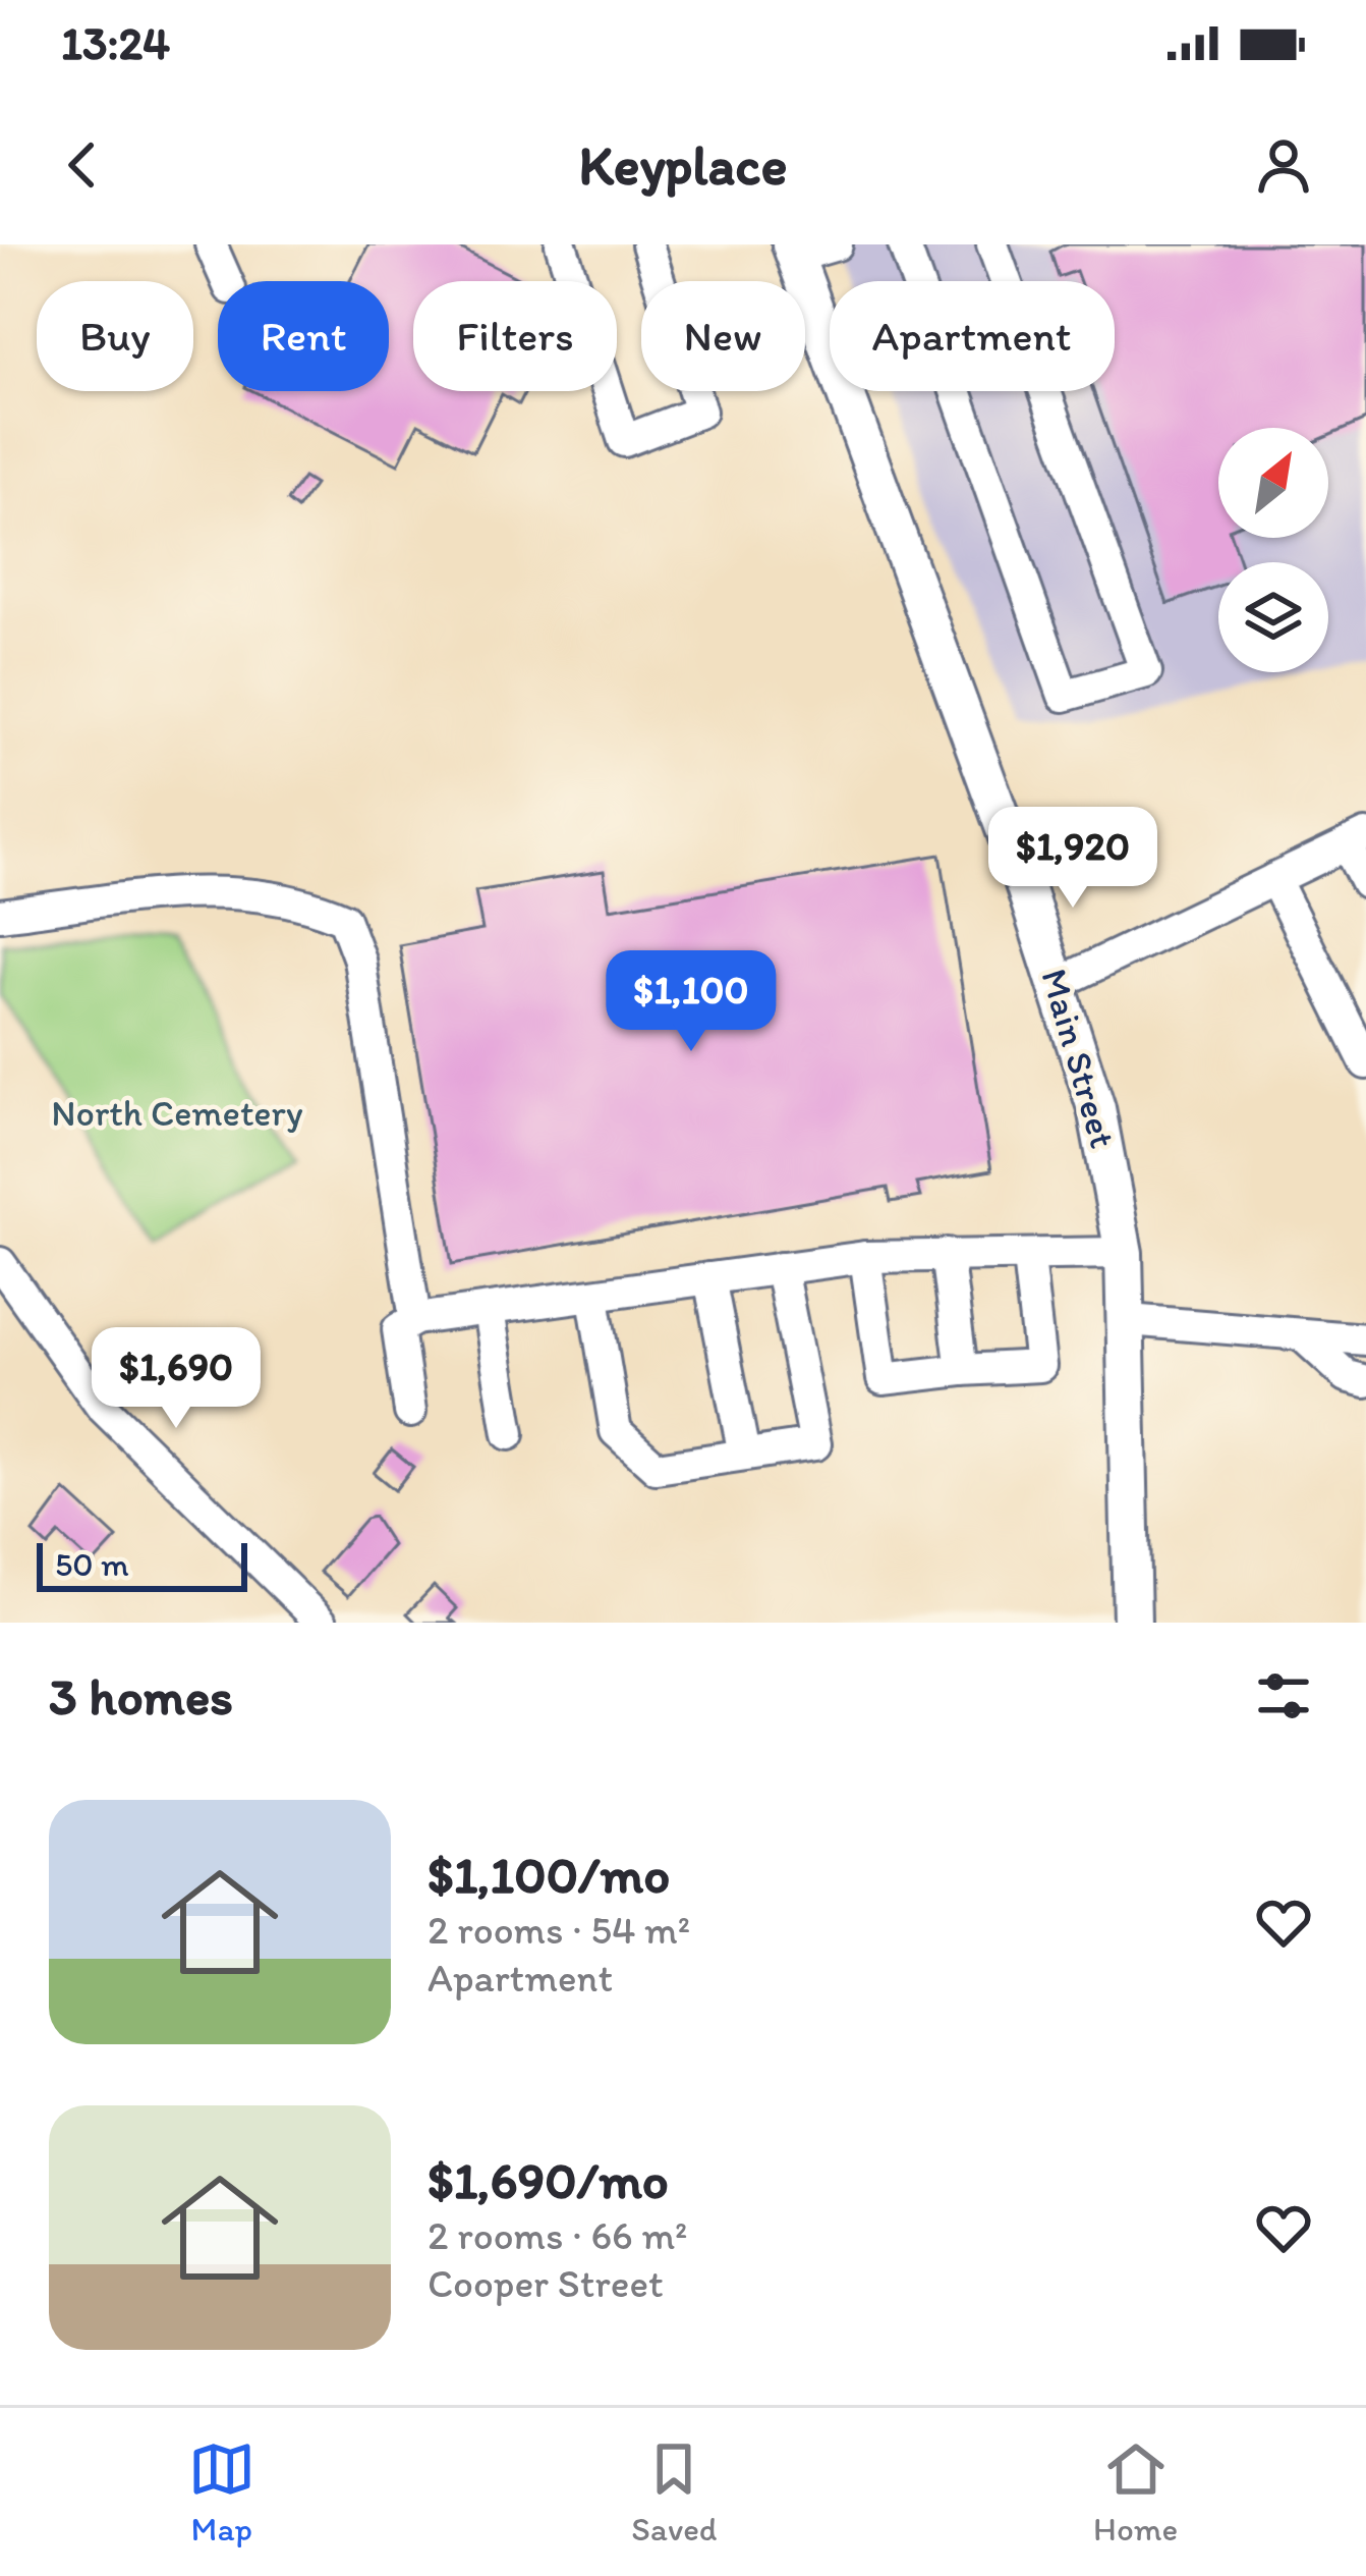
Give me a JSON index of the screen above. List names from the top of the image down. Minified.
{"streets":{"main road":["Main Street"]},"parks":["North Cemetery"],"scale_bar":"50 m","north":"top right","page":{"status":"13:24","header":"Keyplace","chip":["Buy","Rent","Filters","New","Apartment"],"price":["$1,920","$1,100","$1,690"],"scale":"50 m","heading":"3 homes","list":[{"name":"$1,100/mo","note":"2 rooms · 54 m² · Apartment"},{"name":"$1,690/mo","note":"2 rooms · 66 m² · Cooper Street"}],"tabs":["Map","Saved","Home"]}}
